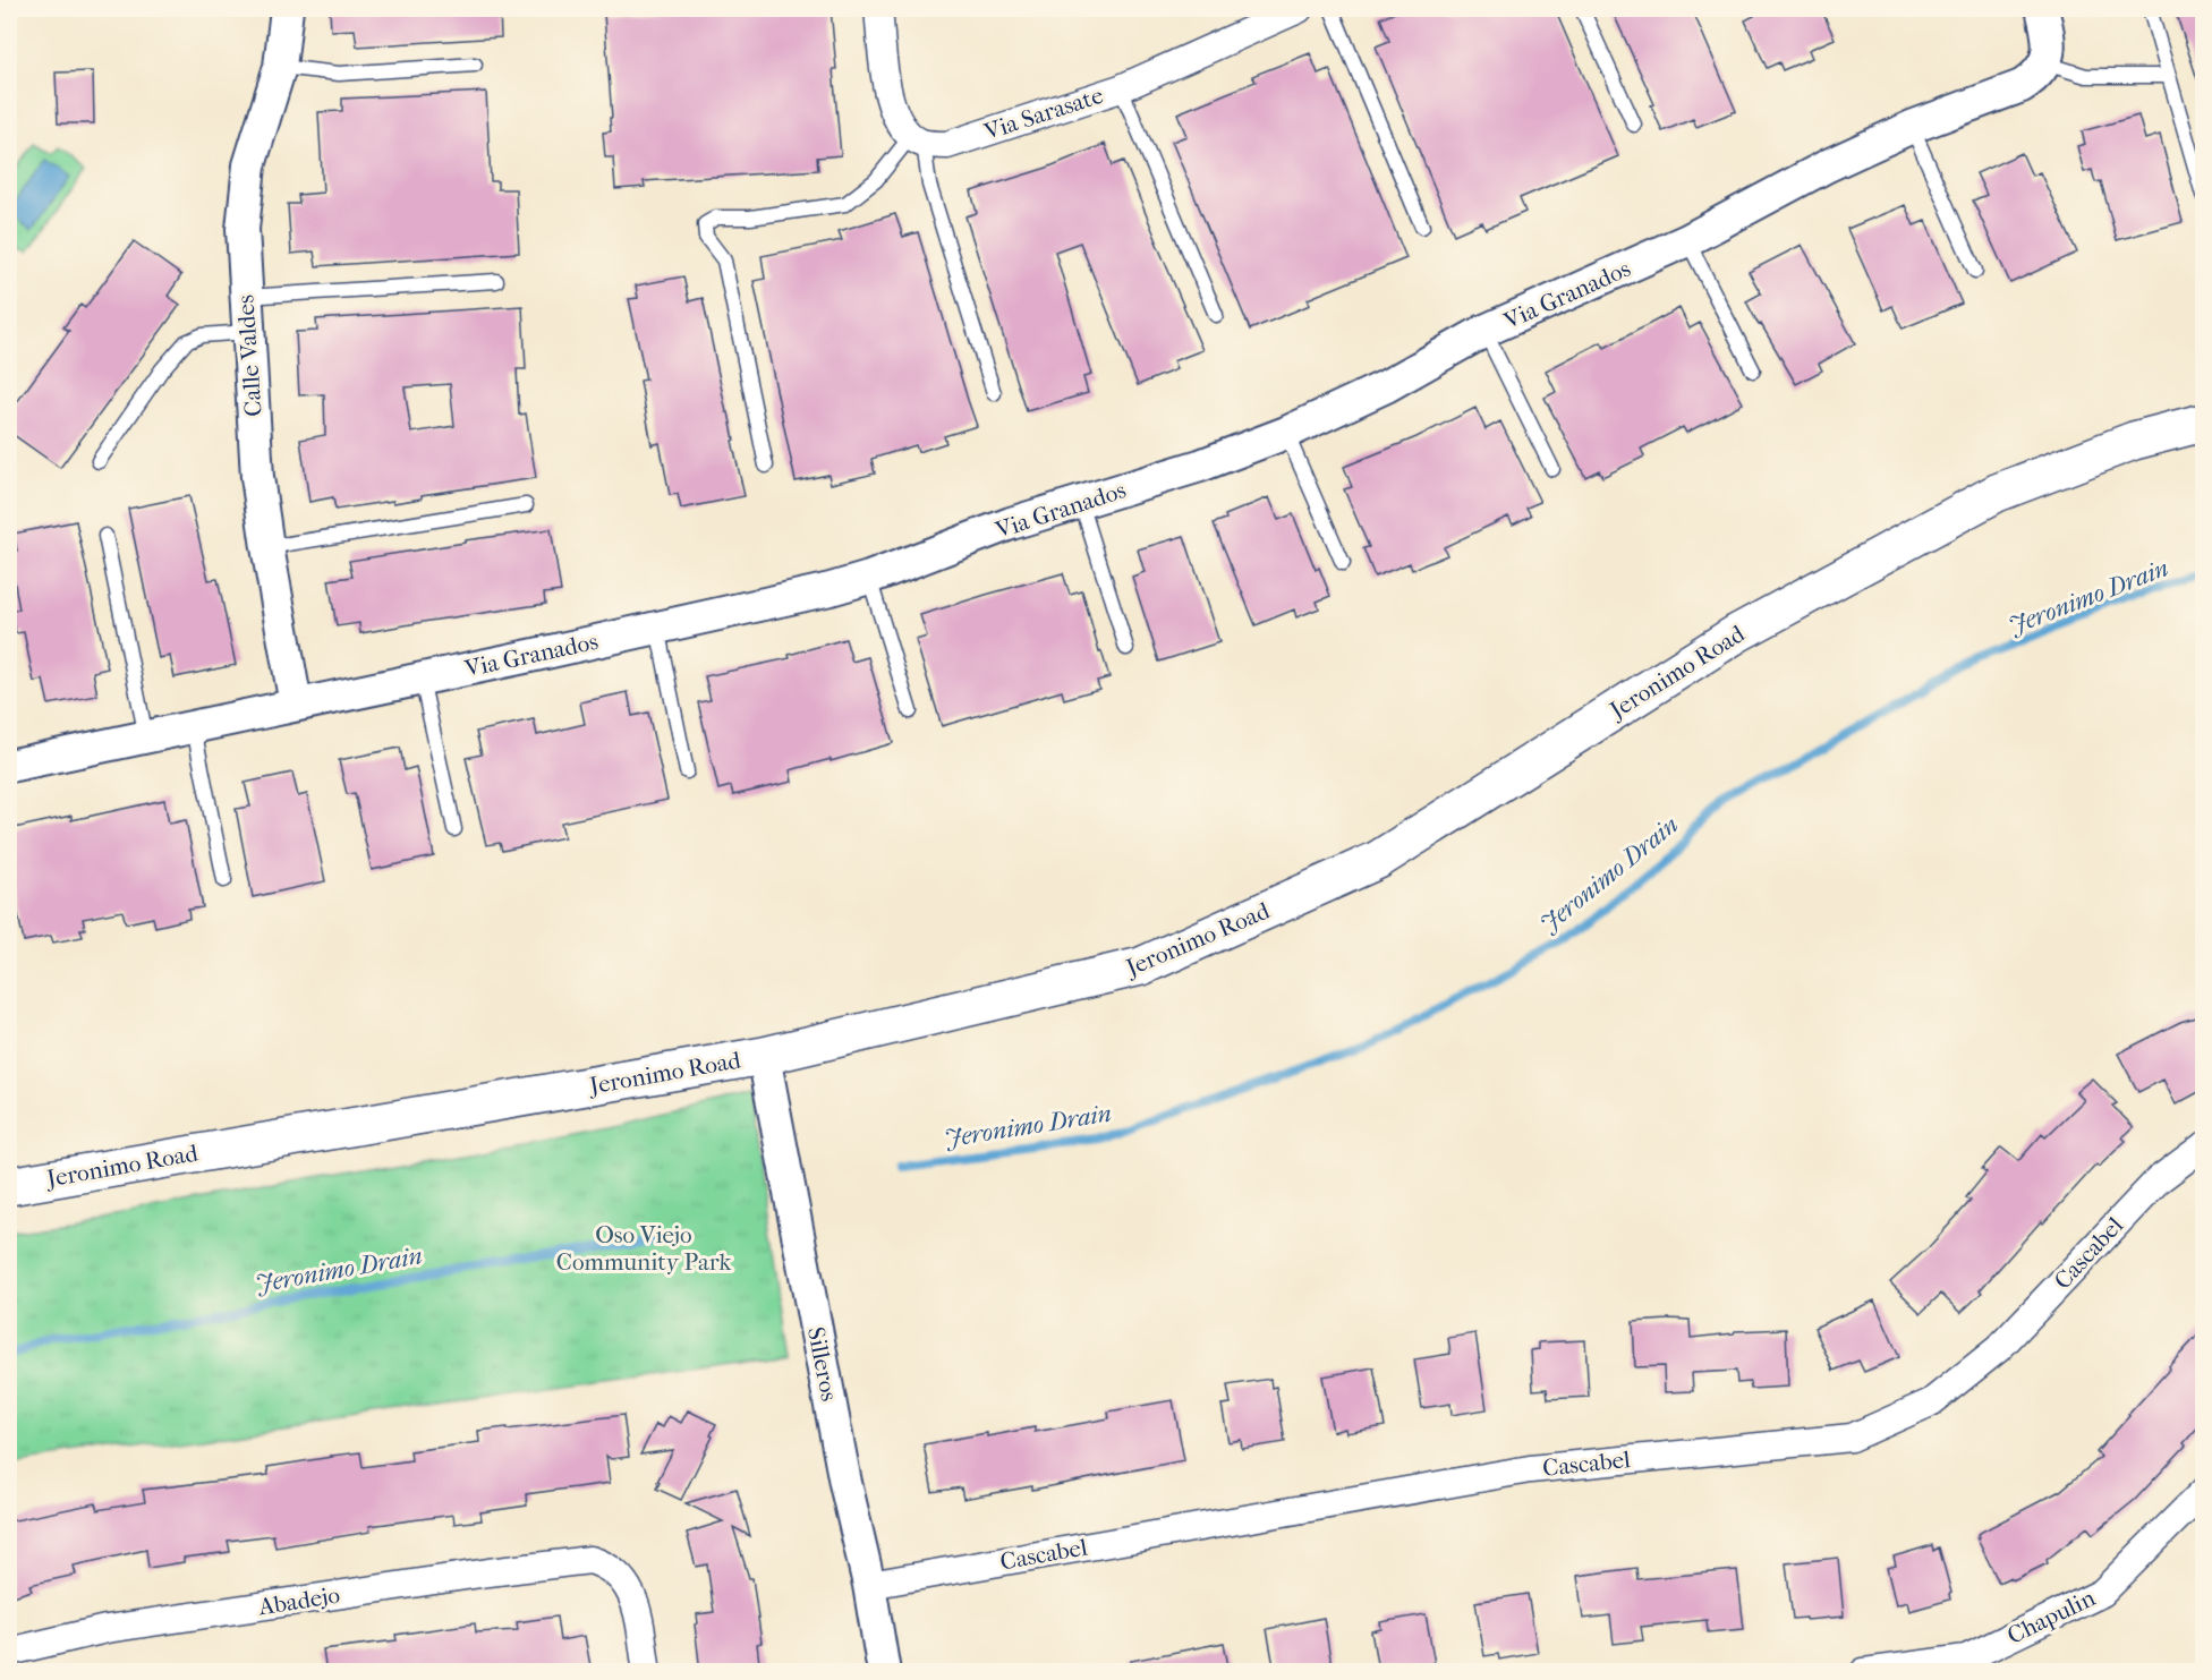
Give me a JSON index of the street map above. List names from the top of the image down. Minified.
{"streets":{"main road":["Jeronimo Road"],"street":["Via Sarasate","Via Granados","Calle Valdes","Cascabel","Silleros","Abadejo","Chapulin"]},"crossings":[["Via Granados","Calle Valdes"],["Jeronimo Road","Silleros"],["Cascabel","Silleros"]],"water":["Jeronimo Drain"],"parks":["Oso Viejo Community Park"]}
